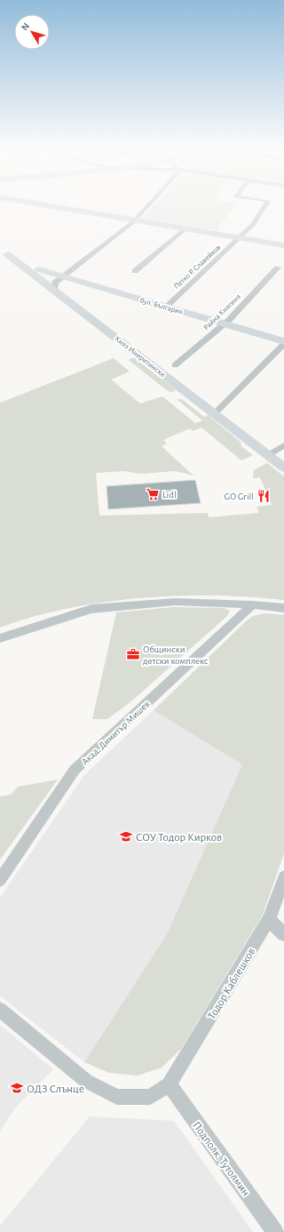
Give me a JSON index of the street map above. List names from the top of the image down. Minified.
{"streets":{"street":["Петко Р. Славейков","бул. България","Райна Княгиня","Княз Имеритински","Акад. Димитър Мишев","Тодор Каблешков","Подполк. Тутолмин"]},"crossings":[["Петко Р. Славейков","бул. България"],["бул. България","Райна Княгиня"],["бул. България","Княз Имеритински"],["Тодор Каблешков","Подполк. Тутолмин"]],"places":{"supermarket":["Lidl"],"restaurant":["GO Grill"],"office":["Общински детски комплекс"],"school or university":["СОУ Тодор Кирков","ОДЗ Слънце"]},"north":"top left"}
